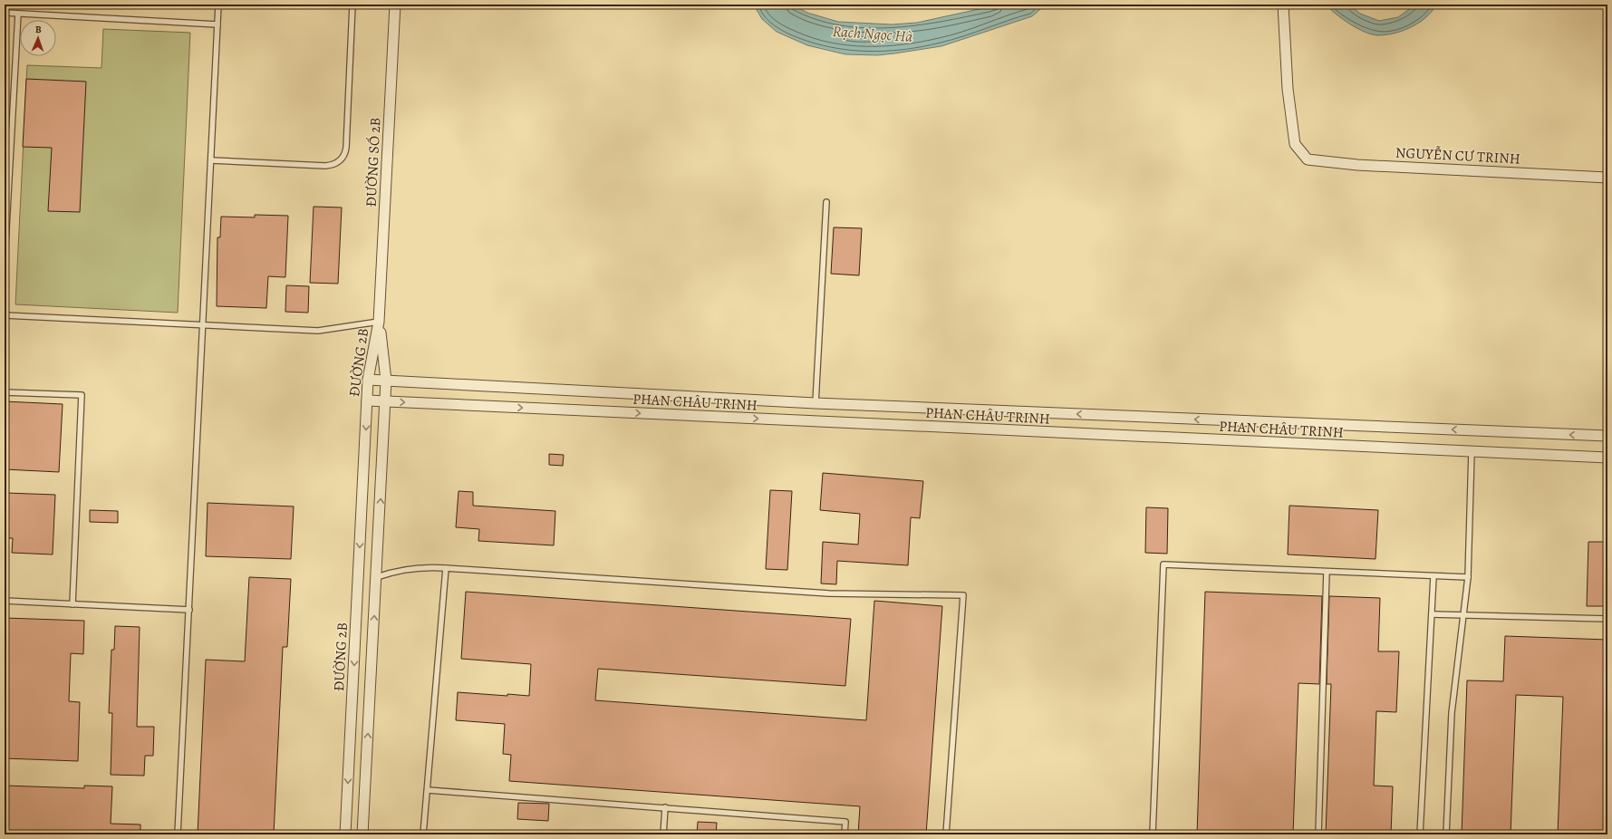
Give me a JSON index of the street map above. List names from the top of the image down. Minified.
{"streets":{"street":["NGUYỄN CƯ TRINH","ĐƯỜNG SỐ 2B","ĐƯỜNG 2B","PHAN CHÂU TRINH"]},"crossings":[["ĐƯỜNG SỐ 2B","ĐƯỜNG 2B"],["ĐƯỜNG 2B","PHAN CHÂU TRINH"]],"water":["Rạch Ngọc Hà"],"north":"top"}
